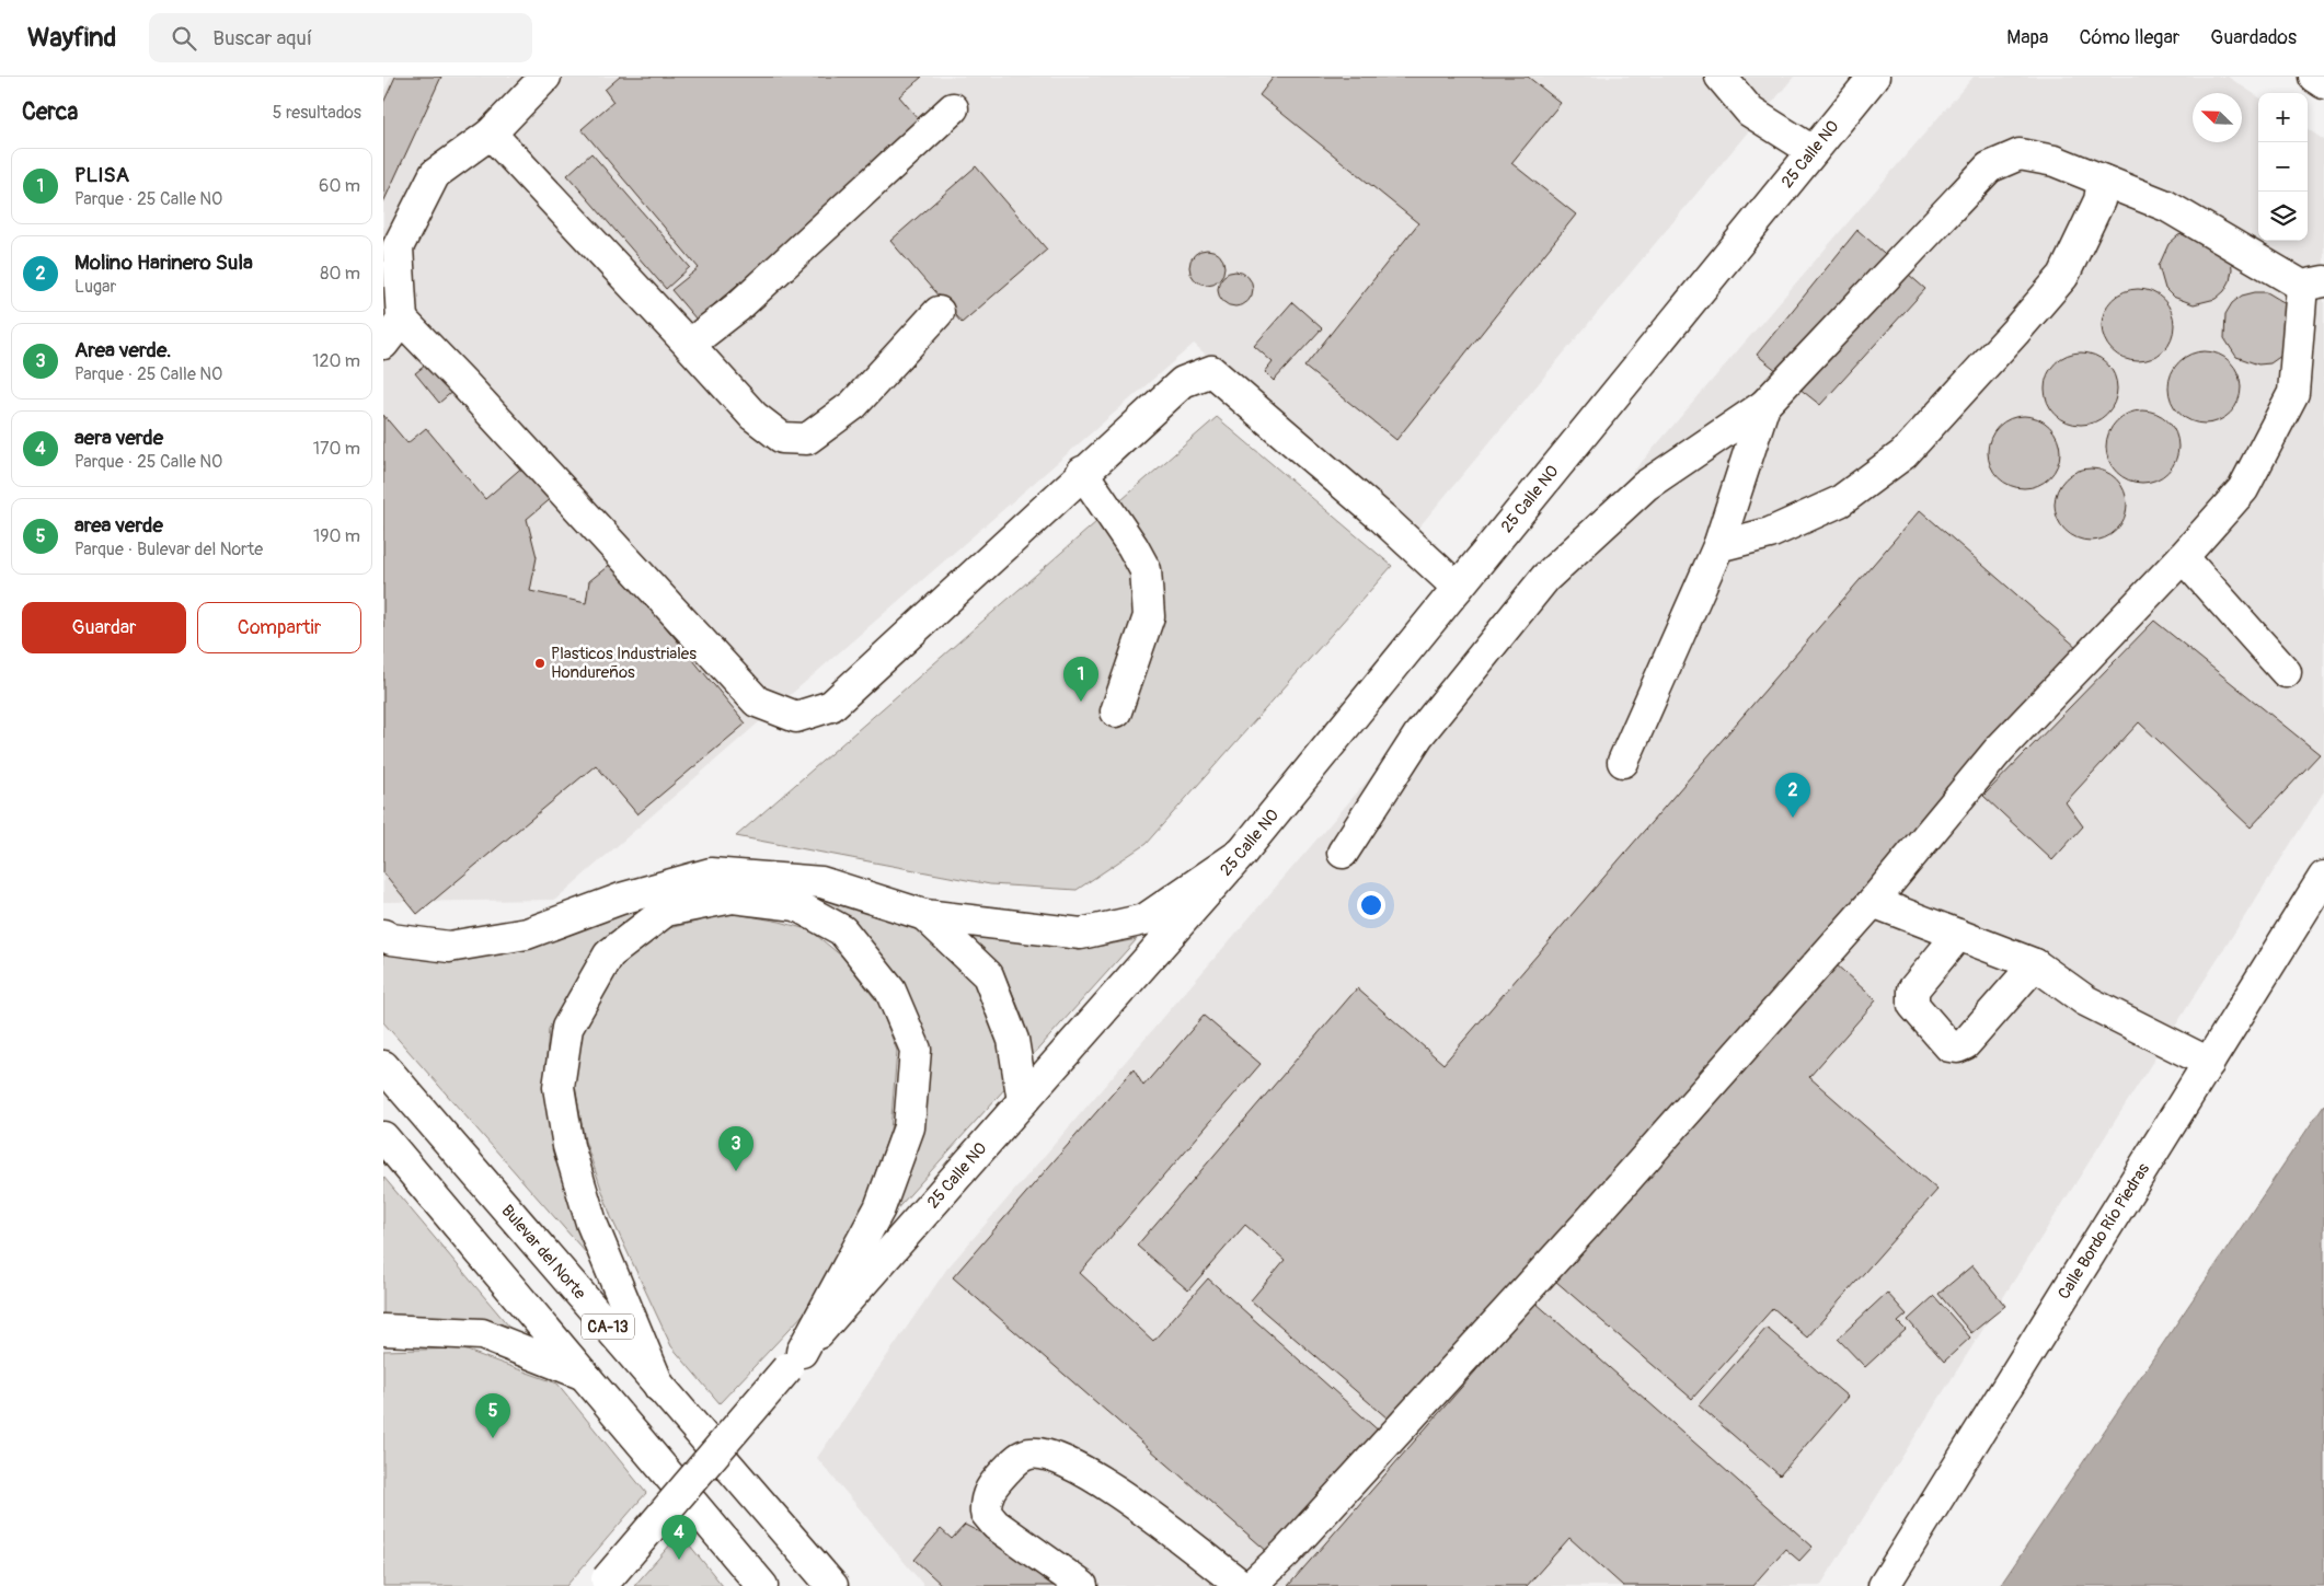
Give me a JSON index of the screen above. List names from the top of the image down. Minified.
{"streets":{"main road":["25 Calle NO","Calle Bordo Río Piedras","Bulevar del Norte","CA-13"]},"places":["Plasticos Industriales Hondureños"],"north":"top left","page":{"header":"Wayfind","search":"Buscar aquí","nav":["Mapa","Cómo llegar","Guardados"],"heading":["Cerca","5 resultados"],"map_buttons":["+","−"],"list":[{"mark":"1","name":"PLISA","note":"Parque · 25 Calle NO","value":"60 m"},{"mark":"2","name":"Molino Harinero Sula","note":"Lugar","value":"80 m"},{"mark":"3","name":"Area verde.","note":"Parque · 25 Calle NO","value":"120 m"},{"mark":"4","name":"aera verde","note":"Parque · 25 Calle NO","value":"170 m"},{"mark":"5","name":"area verde","note":"Parque · Bulevar del Norte","value":"190 m"}],"buttons":["Guardar","Compartir"],"pins":["1","2","3","5","4"]}}
